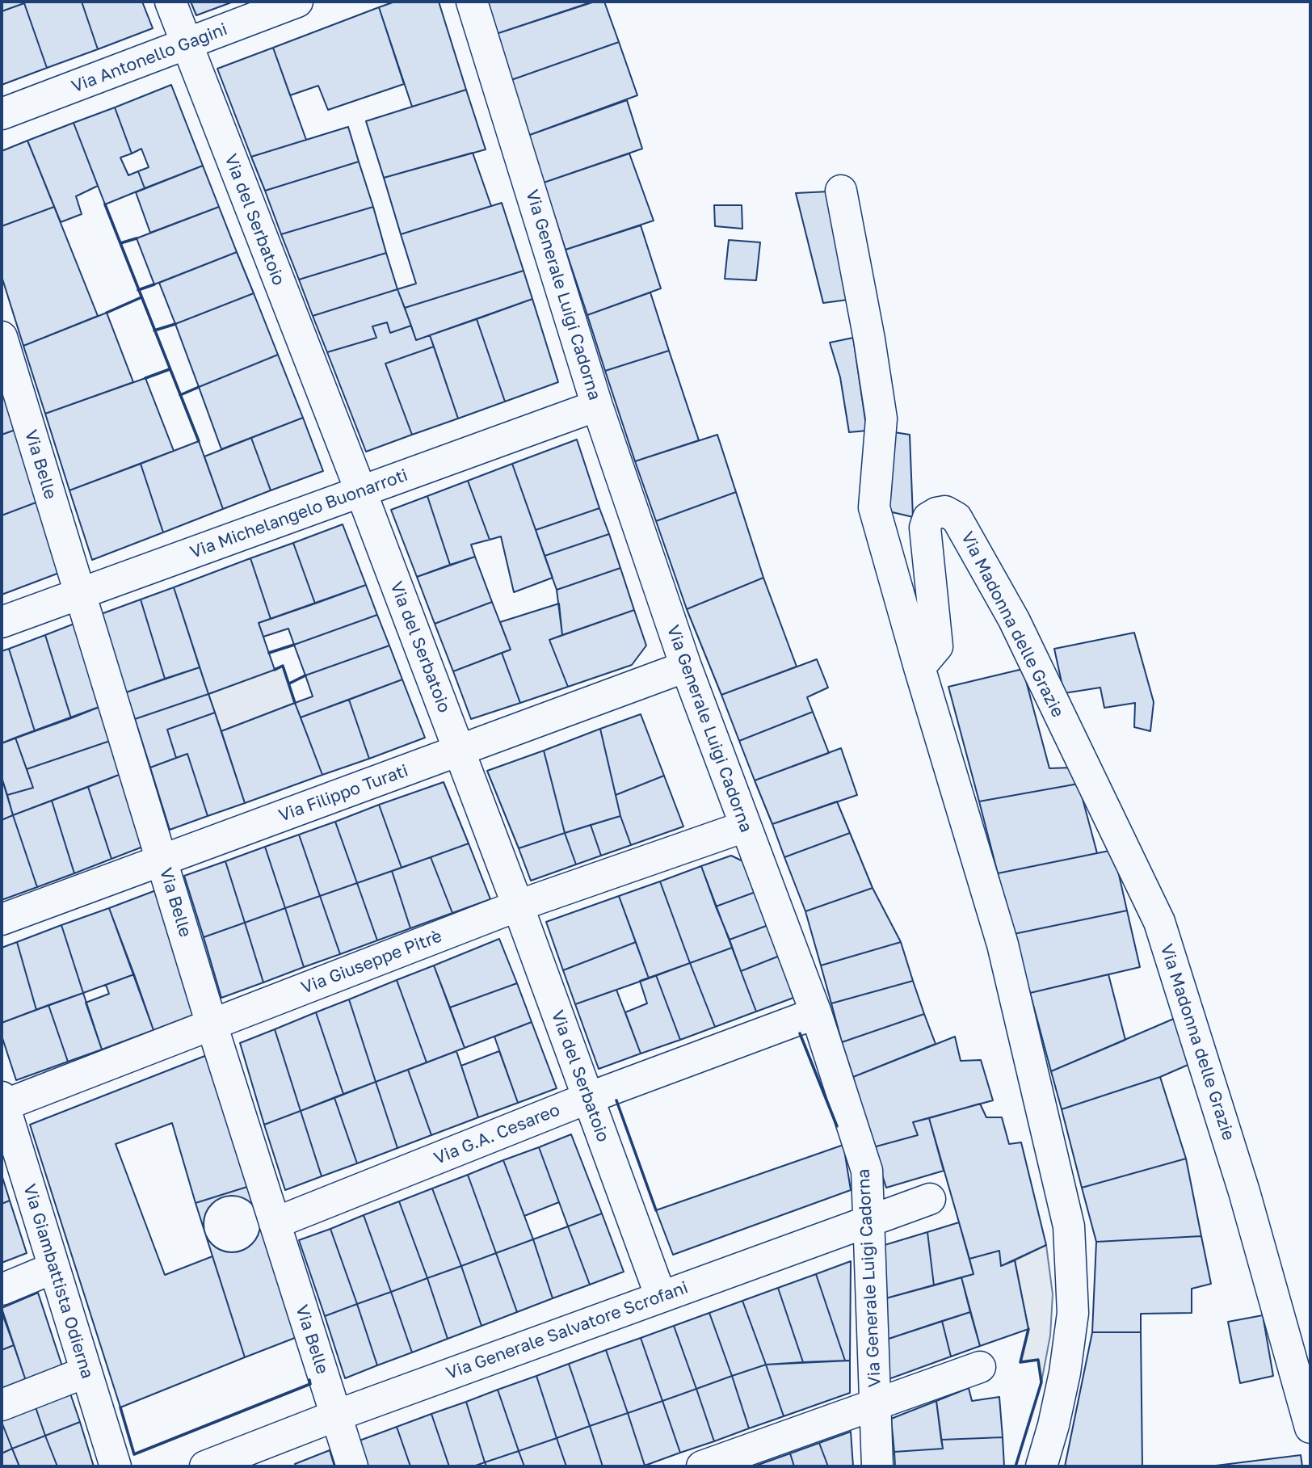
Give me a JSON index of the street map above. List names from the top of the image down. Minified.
{"streets":{"street":["Via Antonello Gagini","Via del Serbatoio","Via Generale Luigi Cadorna","Via Belle","Via Michelangelo Buonarroti","Via Madonna delle Grazie","Via Filippo Turati","Via Giuseppe Pitrè","Via G.A. Cesareo","Via Giambattista Odierna","Via Generale Salvatore Scrofani"]},"crossings":[["Via Antonello Gagini","Via del Serbatoio"],["Via del Serbatoio","Via Michelangelo Buonarroti"],["Via del Serbatoio","Via Filippo Turati"],["Via del Serbatoio","Via Giuseppe Pitrè"],["Via del Serbatoio","Via G.A. Cesareo"],["Via del Serbatoio","Via Generale Salvatore Scrofani"],["Via Generale Luigi Cadorna","Via Michelangelo Buonarroti"],["Via Generale Luigi Cadorna","Via Filippo Turati"],["Via Generale Luigi Cadorna","Via Giuseppe Pitrè"],["Via Generale Luigi Cadorna","Via G.A. Cesareo"],["Via Generale Luigi Cadorna","Via Generale Salvatore Scrofani"],["Via Belle","Via Michelangelo Buonarroti"],["Via Belle","Via Filippo Turati"],["Via Belle","Via Giuseppe Pitrè"],["Via Belle","Via G.A. Cesareo"],["Via Belle","Via Generale Salvatore Scrofani"],["Via Giuseppe Pitrè","Via Giambattista Odierna"]]}
